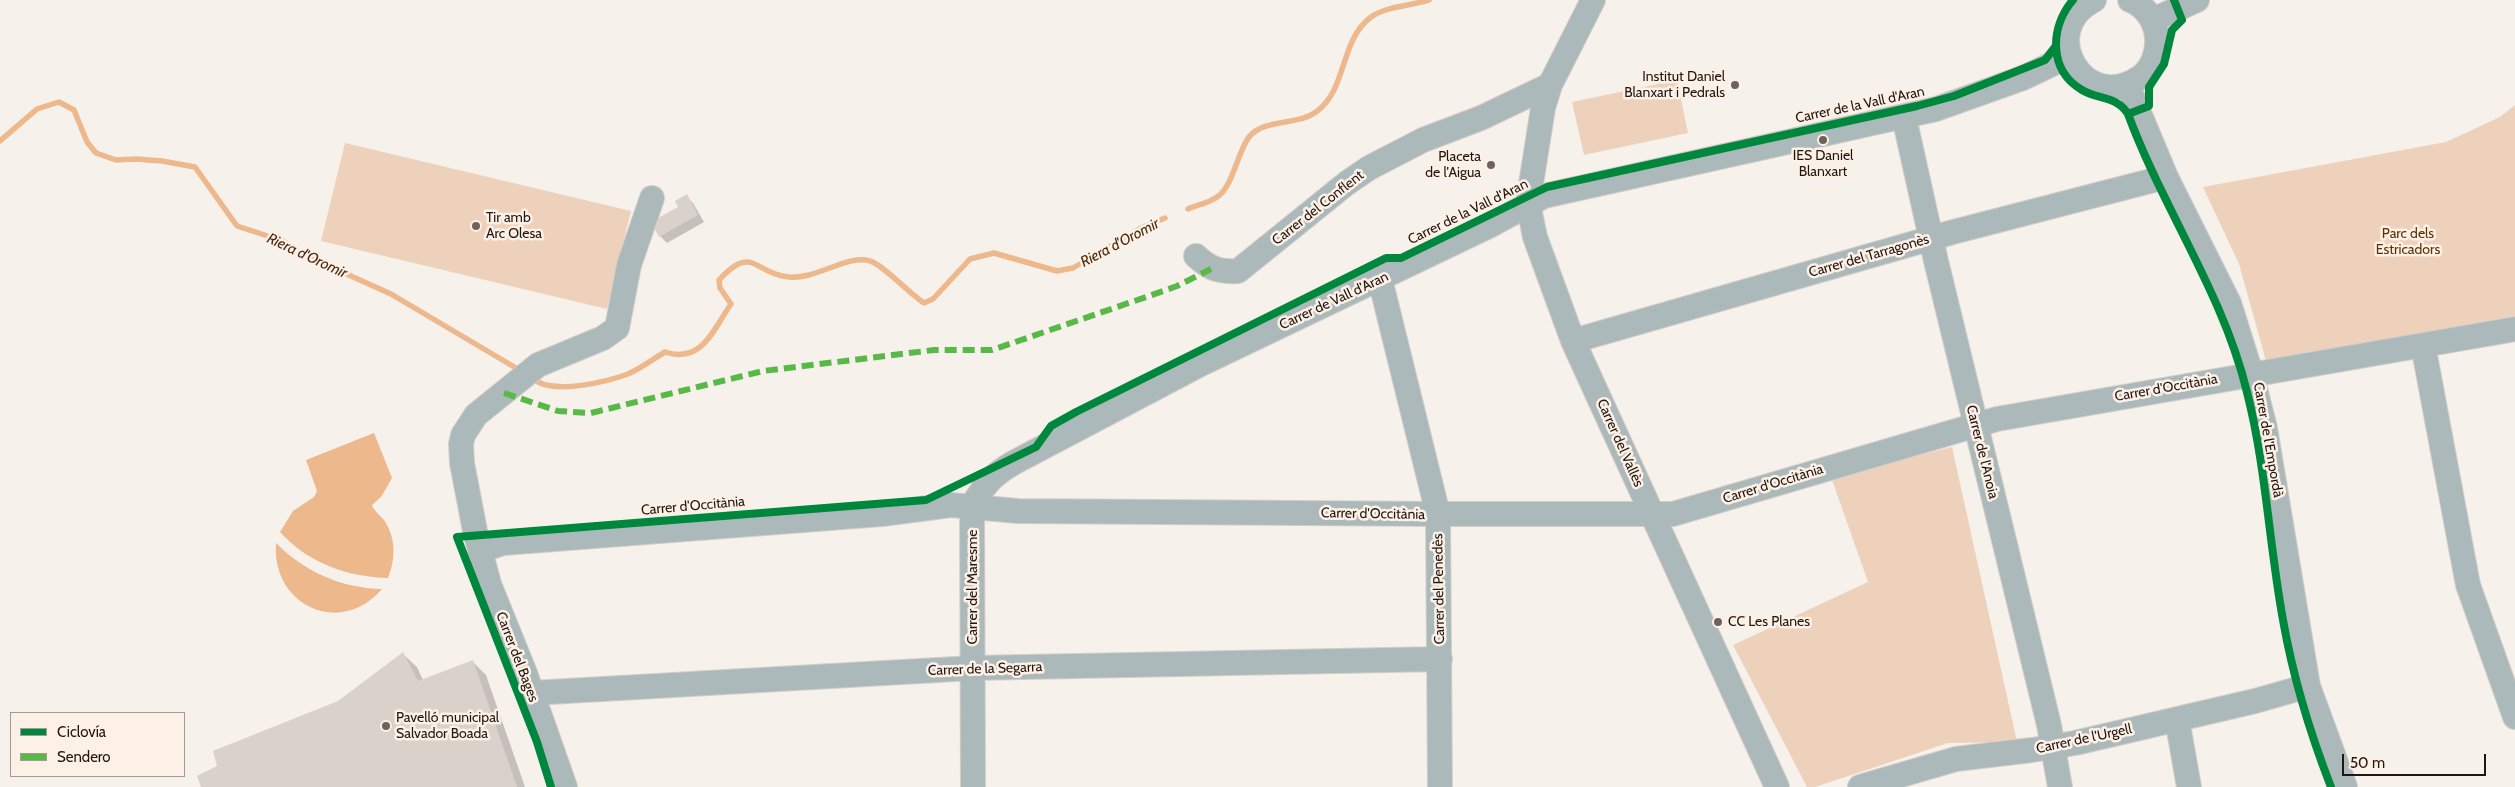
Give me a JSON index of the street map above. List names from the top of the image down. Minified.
{"streets":{"street":["Carrer del Conflent","Carrer del Tarragonès","Carrer de Vall d'Aran","Carrer d'Occitània","Carrer de l'Empordà","Carrer del Vallès","Carrer de l'Anoia","Carrer del Maresme","Carrer del Penedès","Carrer del Bages","Carrer de la Segarra","Carrer de l'Urgell"],"cycle path":["Carrer de la Vall d'Aran"]},"crossings":[["Carrer del Conflent","Carrer del Vallès"],["Carrer del Tarragonès","Carrer de l'Empordà"],["Carrer del Tarragonès","Carrer del Vallès"],["Carrer del Tarragonès","Carrer de l'Anoia"],["Carrer de Vall d'Aran","Carrer d'Occitània"],["Carrer de Vall d'Aran","Carrer del Vallès"],["Carrer de Vall d'Aran","Carrer de l'Anoia"],["Carrer de Vall d'Aran","Carrer del Maresme"],["Carrer de Vall d'Aran","Carrer del Penedès"],["Carrer d'Occitània","Carrer de l'Empordà"],["Carrer d'Occitània","Carrer del Vallès"],["Carrer d'Occitània","Carrer de l'Anoia"],["Carrer d'Occitània","Carrer del Maresme"],["Carrer d'Occitània","Carrer del Penedès"],["Carrer d'Occitània","Carrer del Bages"],["Carrer de l'Empordà","Carrer de l'Urgell"],["Carrer de l'Anoia","Carrer de l'Urgell"],["Carrer del Maresme","Carrer de la Segarra"],["Carrer del Penedès","Carrer de la Segarra"],["Carrer del Bages","Carrer de la Segarra"]],"water":["Riera d'Oromir"],"parks":["Parc dels Estricadors"],"places":["Institut Daniel Blanxart i Pedrals","IES Daniel Blanxart","Placeta de l'Aigua","Tir amb Arc Olesa","CC Les Planes","Pavelló municipal Salvador Boada"],"legend":["Ciclovía","Sendero"],"scale_bar":"50 m"}
